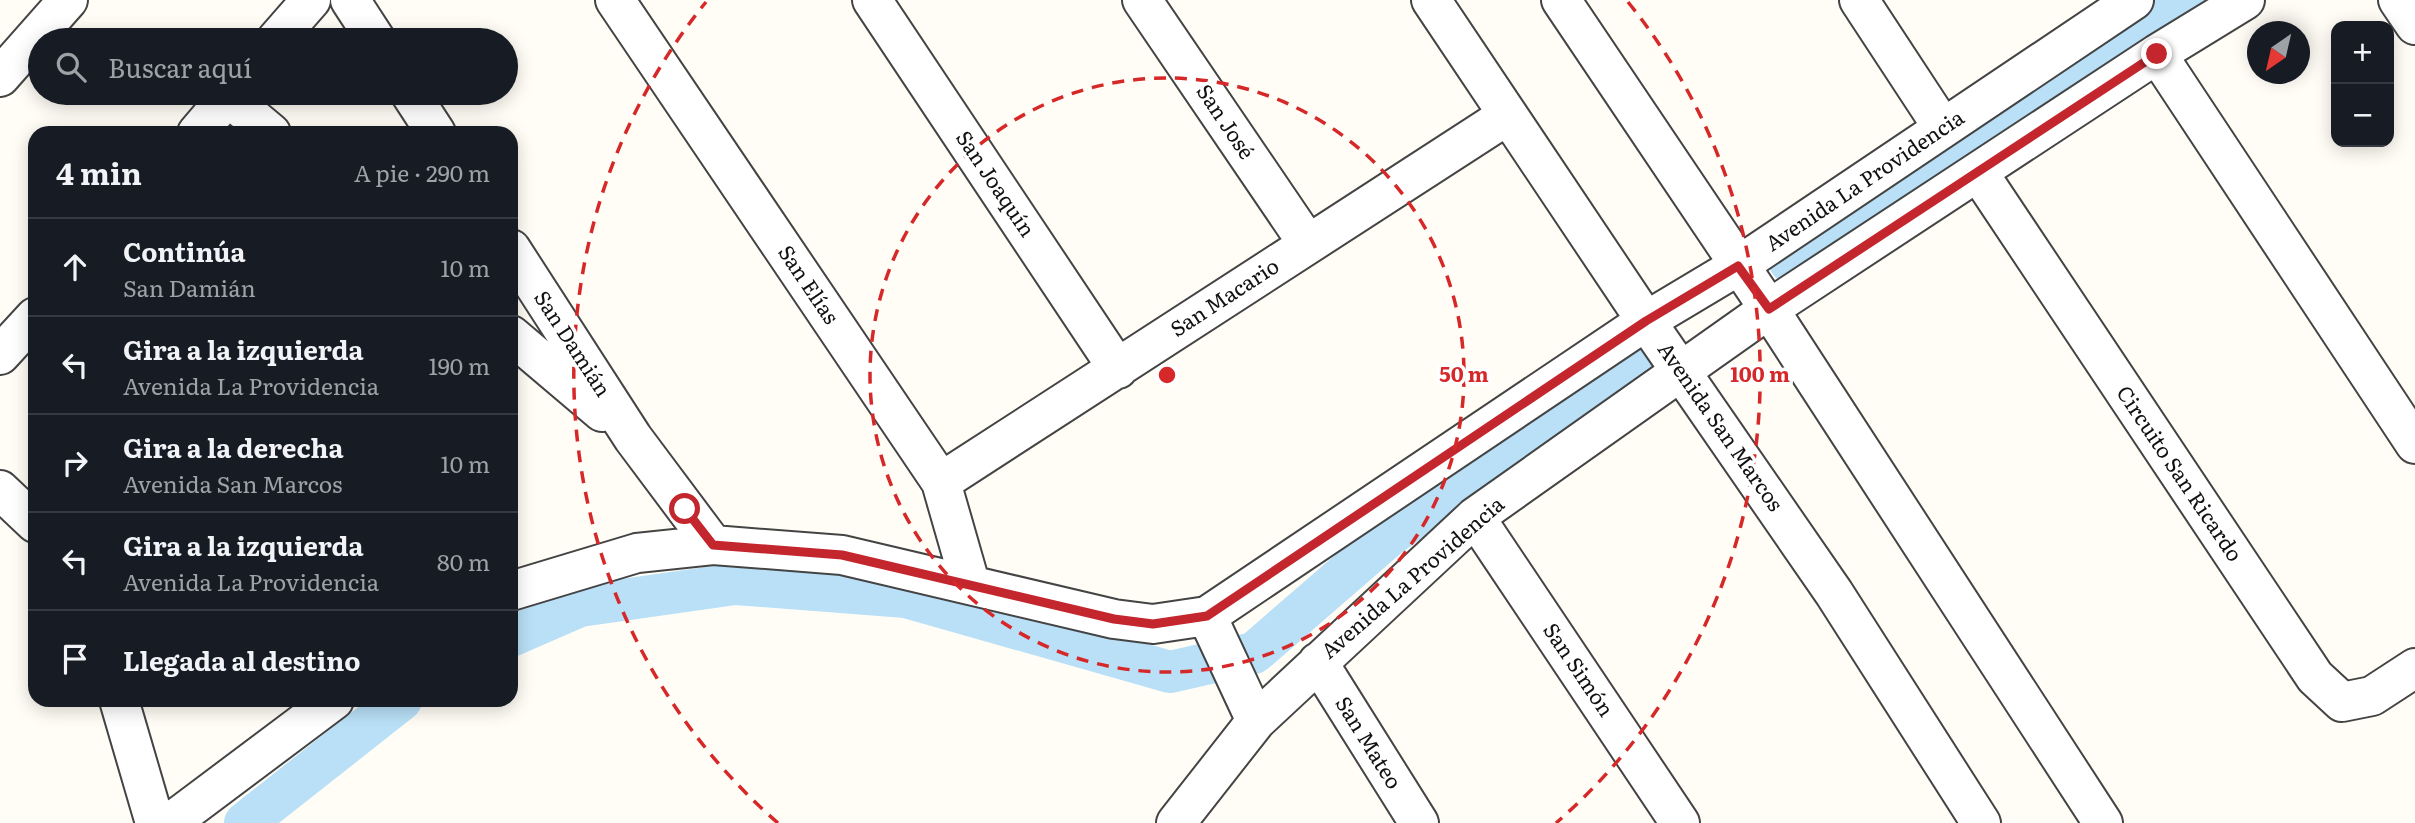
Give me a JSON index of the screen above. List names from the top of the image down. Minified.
{"streets":{"street":["San José","Avenida La Providencia","San Joaquín","San Elías","San Macario","San Damián","Avenida San Marcos","Circuito San Ricardo","San Simón","San Mateo"]},"crossings":[["San José","San Macario"],["Avenida La Providencia","San Elías"],["Avenida La Providencia","San Damián"],["Avenida La Providencia","Avenida San Marcos"],["Avenida La Providencia","Circuito San Ricardo"],["Avenida La Providencia","San Simón"],["Avenida La Providencia","San Mateo"],["San Joaquín","San Macario"],["San Elías","San Macario"],["San Macario","Avenida San Marcos"]],"north":"bottom left","page":{"map_buttons":["+","−"],"search":"Buscar aquí","heading":["4 min","A pie · 290 m"],"list":[["Continúa","San Damián","10 m"],["Gira a la izquierda","Avenida La Providencia","190 m"],["Gira a la derecha","Avenida San Marcos","10 m"],["Gira a la izquierda","Avenida La Providencia","80 m"],"Llegada al destino"]},"rings":["50 m","100 m"]}
